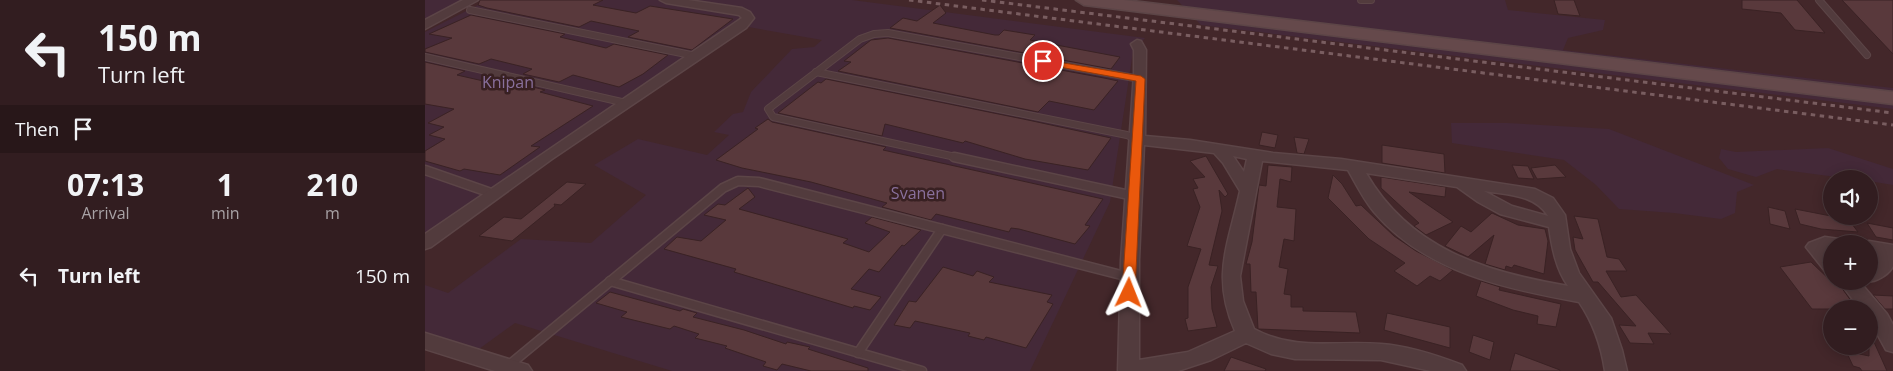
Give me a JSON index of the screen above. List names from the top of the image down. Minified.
{"parks":["Knipan","Svanen"],"page":{"turn":["150 m","Turn left"],"then":"Then","eta":["07:13","Arrival","1","min","210","m"],"map_buttons":["+","−"],"list":[{"name":"Turn left","value":"150 m"}]}}
